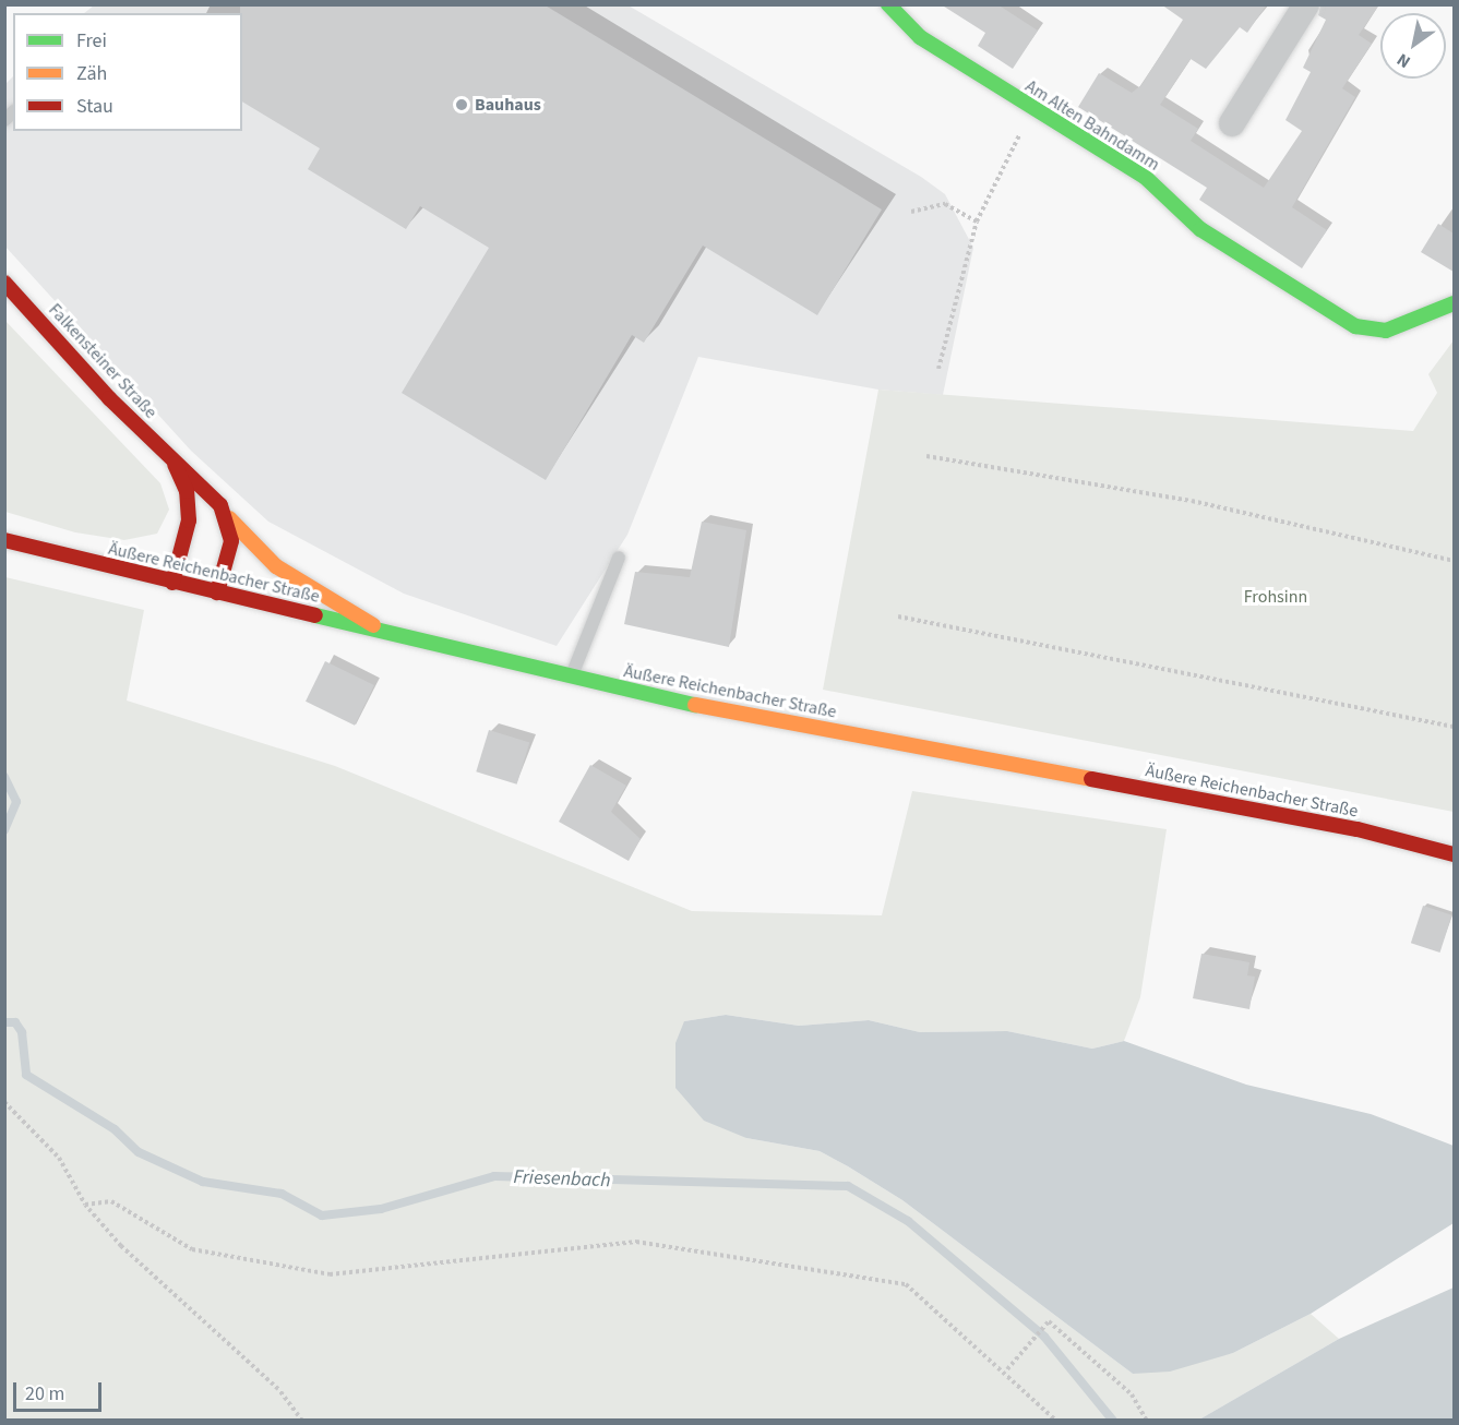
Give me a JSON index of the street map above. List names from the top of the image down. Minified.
{"streets":{"main road":["Am Alten Bahndamm","Falkensteiner Straße","Äußere Reichenbacher Straße"]},"crossings":[["Falkensteiner Straße","Äußere Reichenbacher Straße"]],"water":["Friesenbach"],"parks":["Frohsinn"],"places":["Bauhaus"],"legend":["Frei","Zäh","Stau"],"scale_bar":"20 m","north":"bottom left"}
